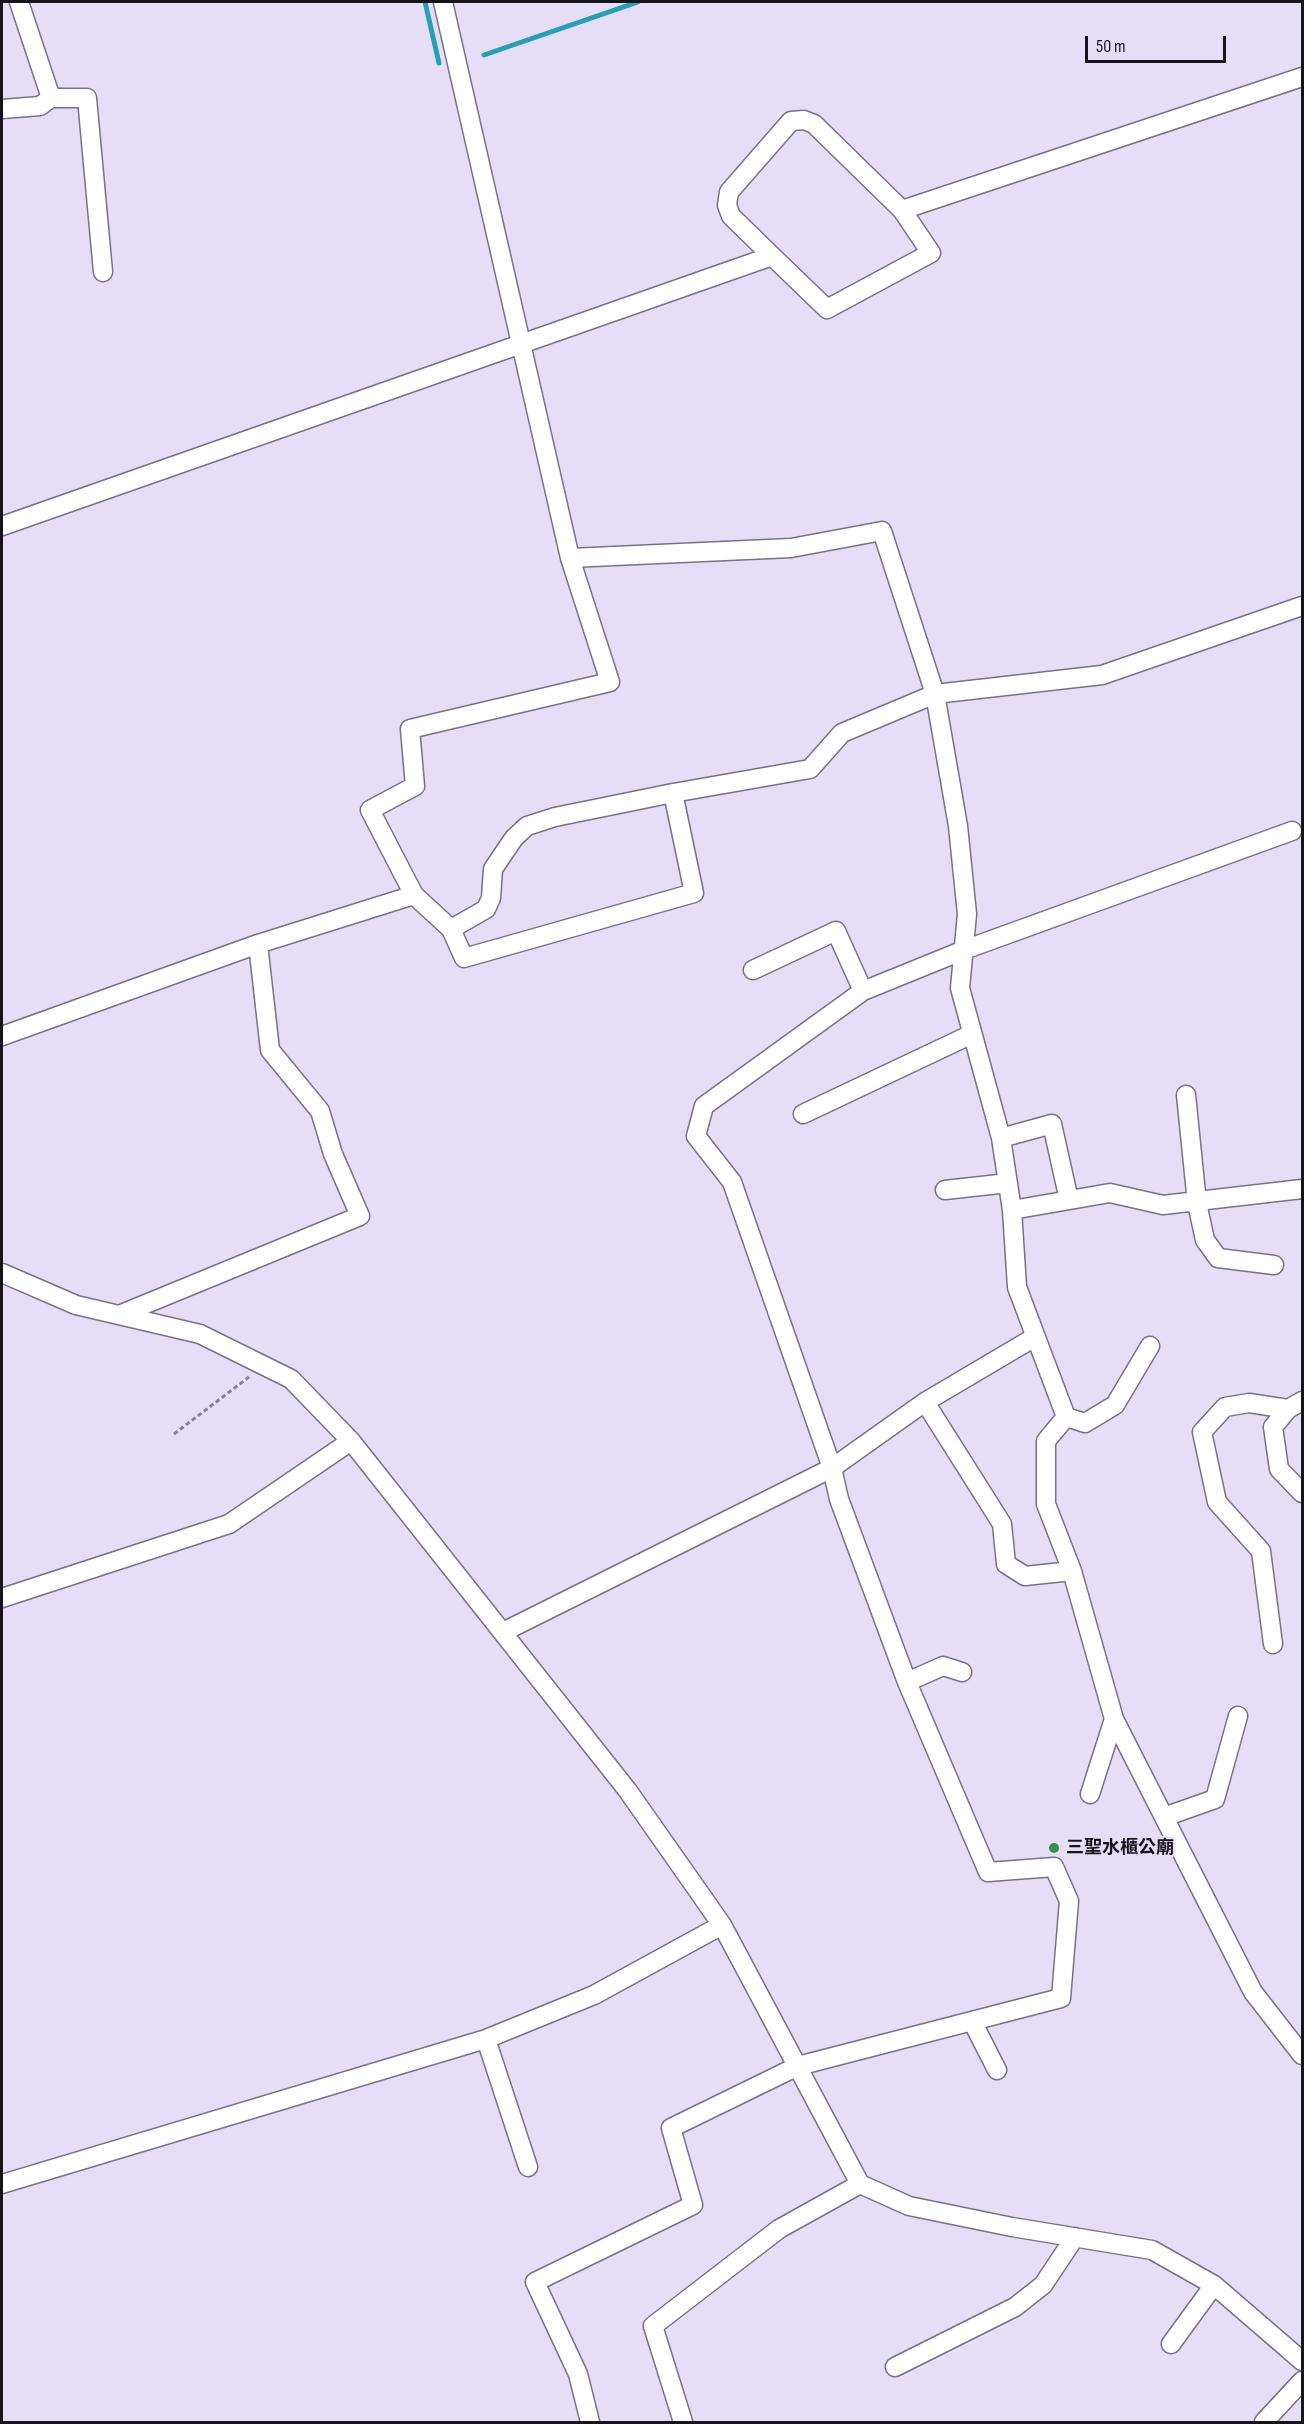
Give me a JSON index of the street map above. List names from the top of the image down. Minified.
{"places":["三聖水櫃公廟"],"scale_bar":"50 m"}
